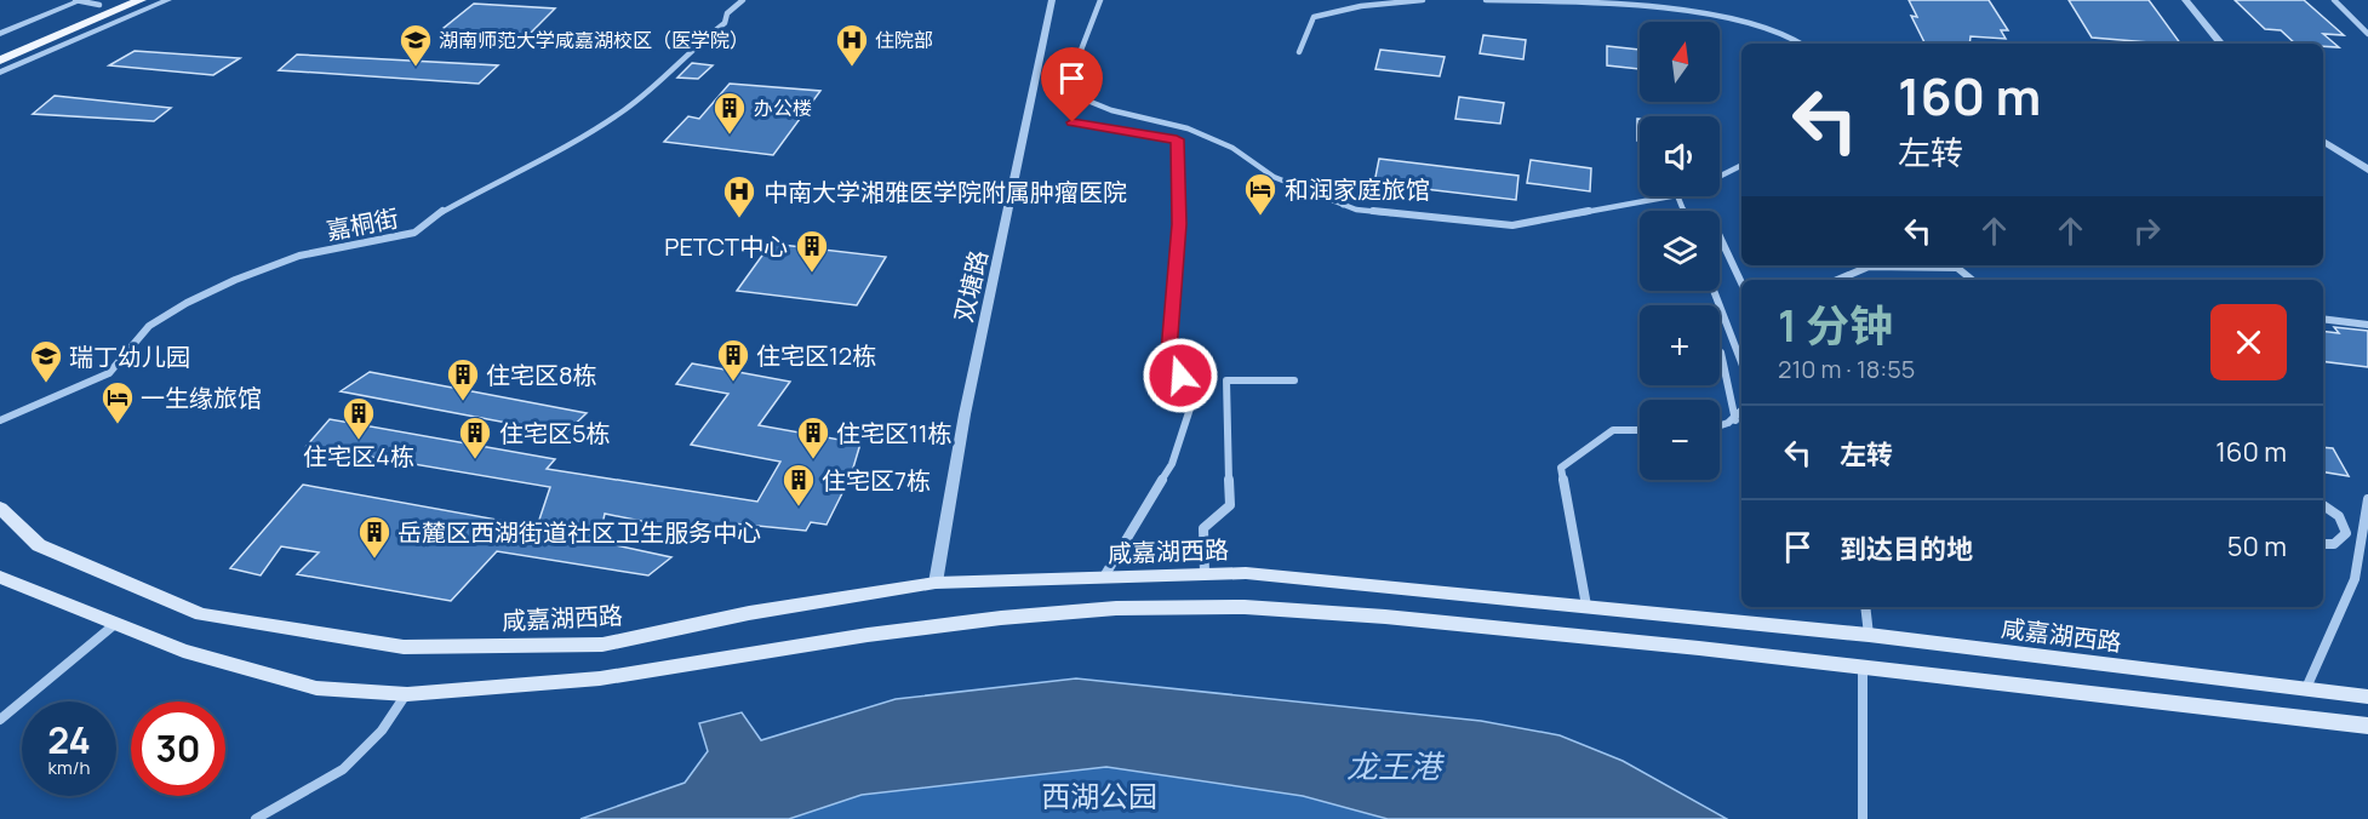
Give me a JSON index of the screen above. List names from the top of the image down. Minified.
{"streets":{"main road":["咸嘉湖西路"],"street":["嘉桐街","双塘路"]},"crossings":[["双塘路","咸嘉湖西路"]],"water":["龙王港"],"parks":["西湖公园"],"places":{"school or university":["湖南师范大学咸嘉湖校区（医学院）","瑞丁幼儿园"],"hospital":["住院部","中南大学湘雅医学院附属肿瘤医院"],"building":["办公楼","PETCT中心","住宅区12栋","住宅区8栋","住宅区4栋","住宅区5栋","住宅区11栋","住宅区7栋","岳麓区西湖街道社区卫生服务中心"],"hotel":["和润家庭旅馆","一生缘旅馆"]},"north":"top","page":{"map_buttons":["+","−"],"turn":["160 m","左转"],"heading":["1 分钟","210 m · 18:55"],"list":[{"name":"左转","value":"160 m"},{"name":"到达目的地","value":"50 m"}],"speed":"24 km/h","limit":"30"}}
